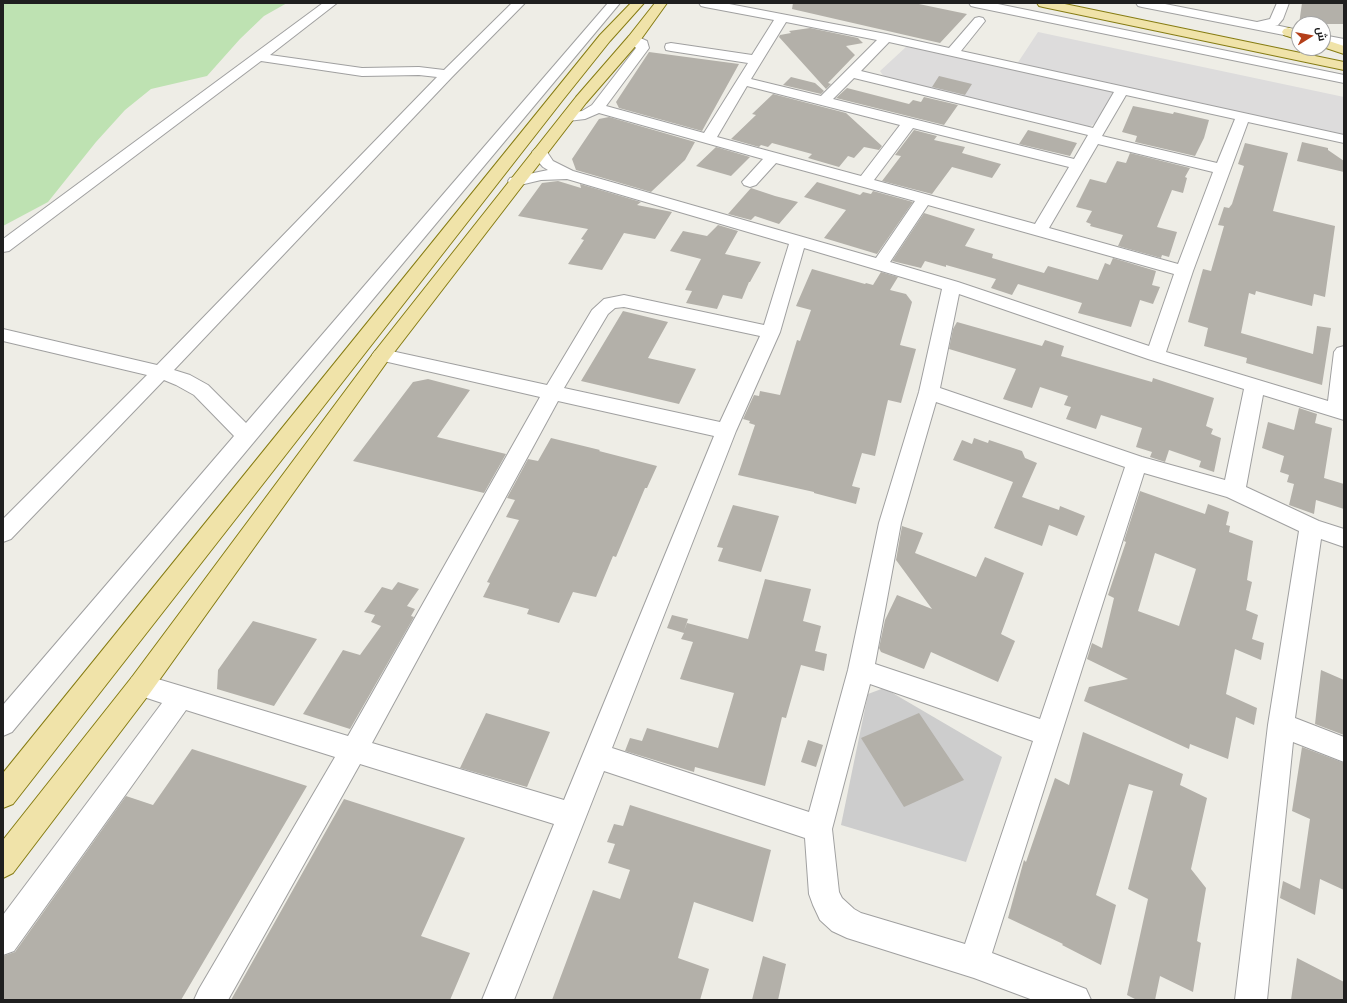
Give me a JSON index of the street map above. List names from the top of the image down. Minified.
{"north":"right"}
